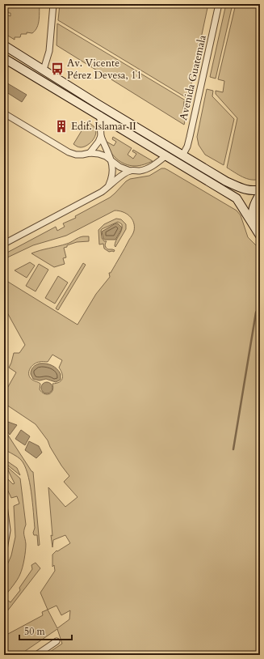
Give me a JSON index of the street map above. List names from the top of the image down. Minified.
{"streets":{"street":["Avenida Guatemala"]},"places":{"bus stop":["Av. Vicente Pérez Devesa, 11"],"building":["Edif. Islamar II"]},"scale_bar":"50 m"}
